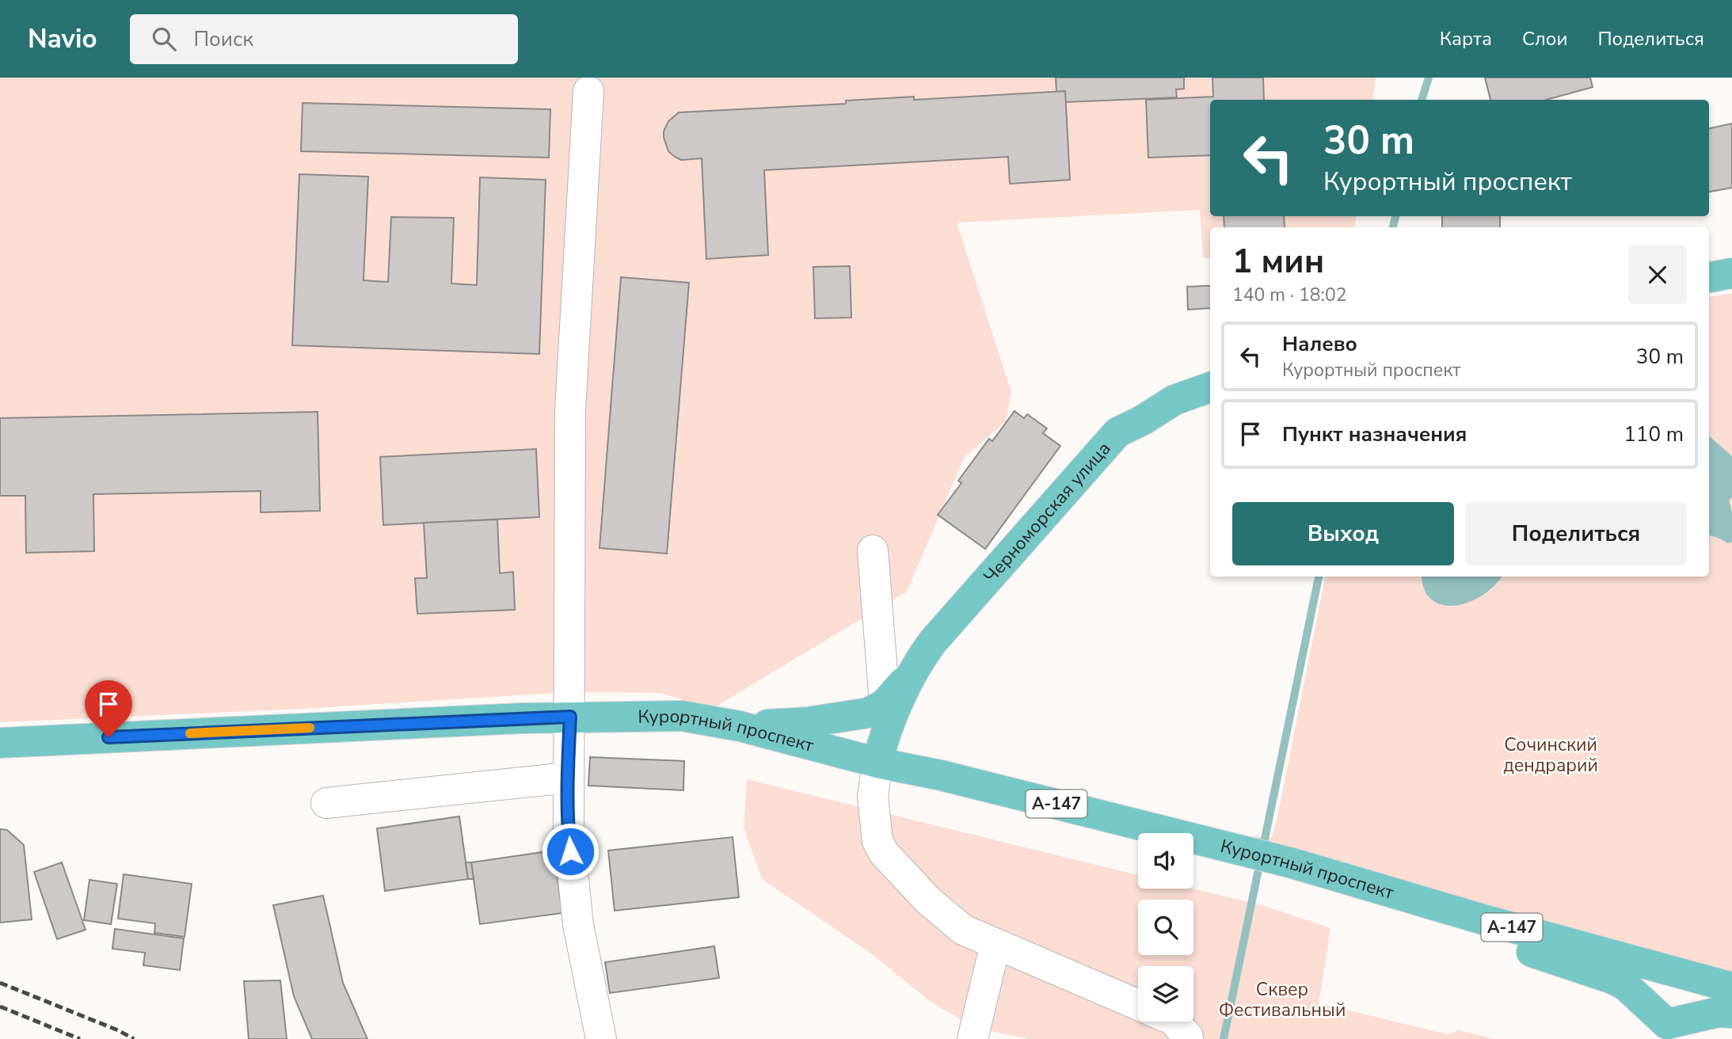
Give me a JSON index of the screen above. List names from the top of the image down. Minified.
{"streets":{"main road":["Черноморская улица","Курортный проспект","А-147"]},"crossings":[["Черноморская улица","Курортный проспект"]],"parks":["Сочинский дендрарий","Сквер Фестивальный"],"page":{"header":"Navio","search":"Поиск","nav":["Карта","Слои","Поделиться"],"turn":["30 m","Курортный проспект"],"heading":["1 мин","140 m · 18:02"],"list":[{"name":"Налево","note":"Курортный проспект","value":"30 m"},{"name":"Пункт назначения","value":"110 m"}],"buttons":["Выход","Поделиться"]}}
